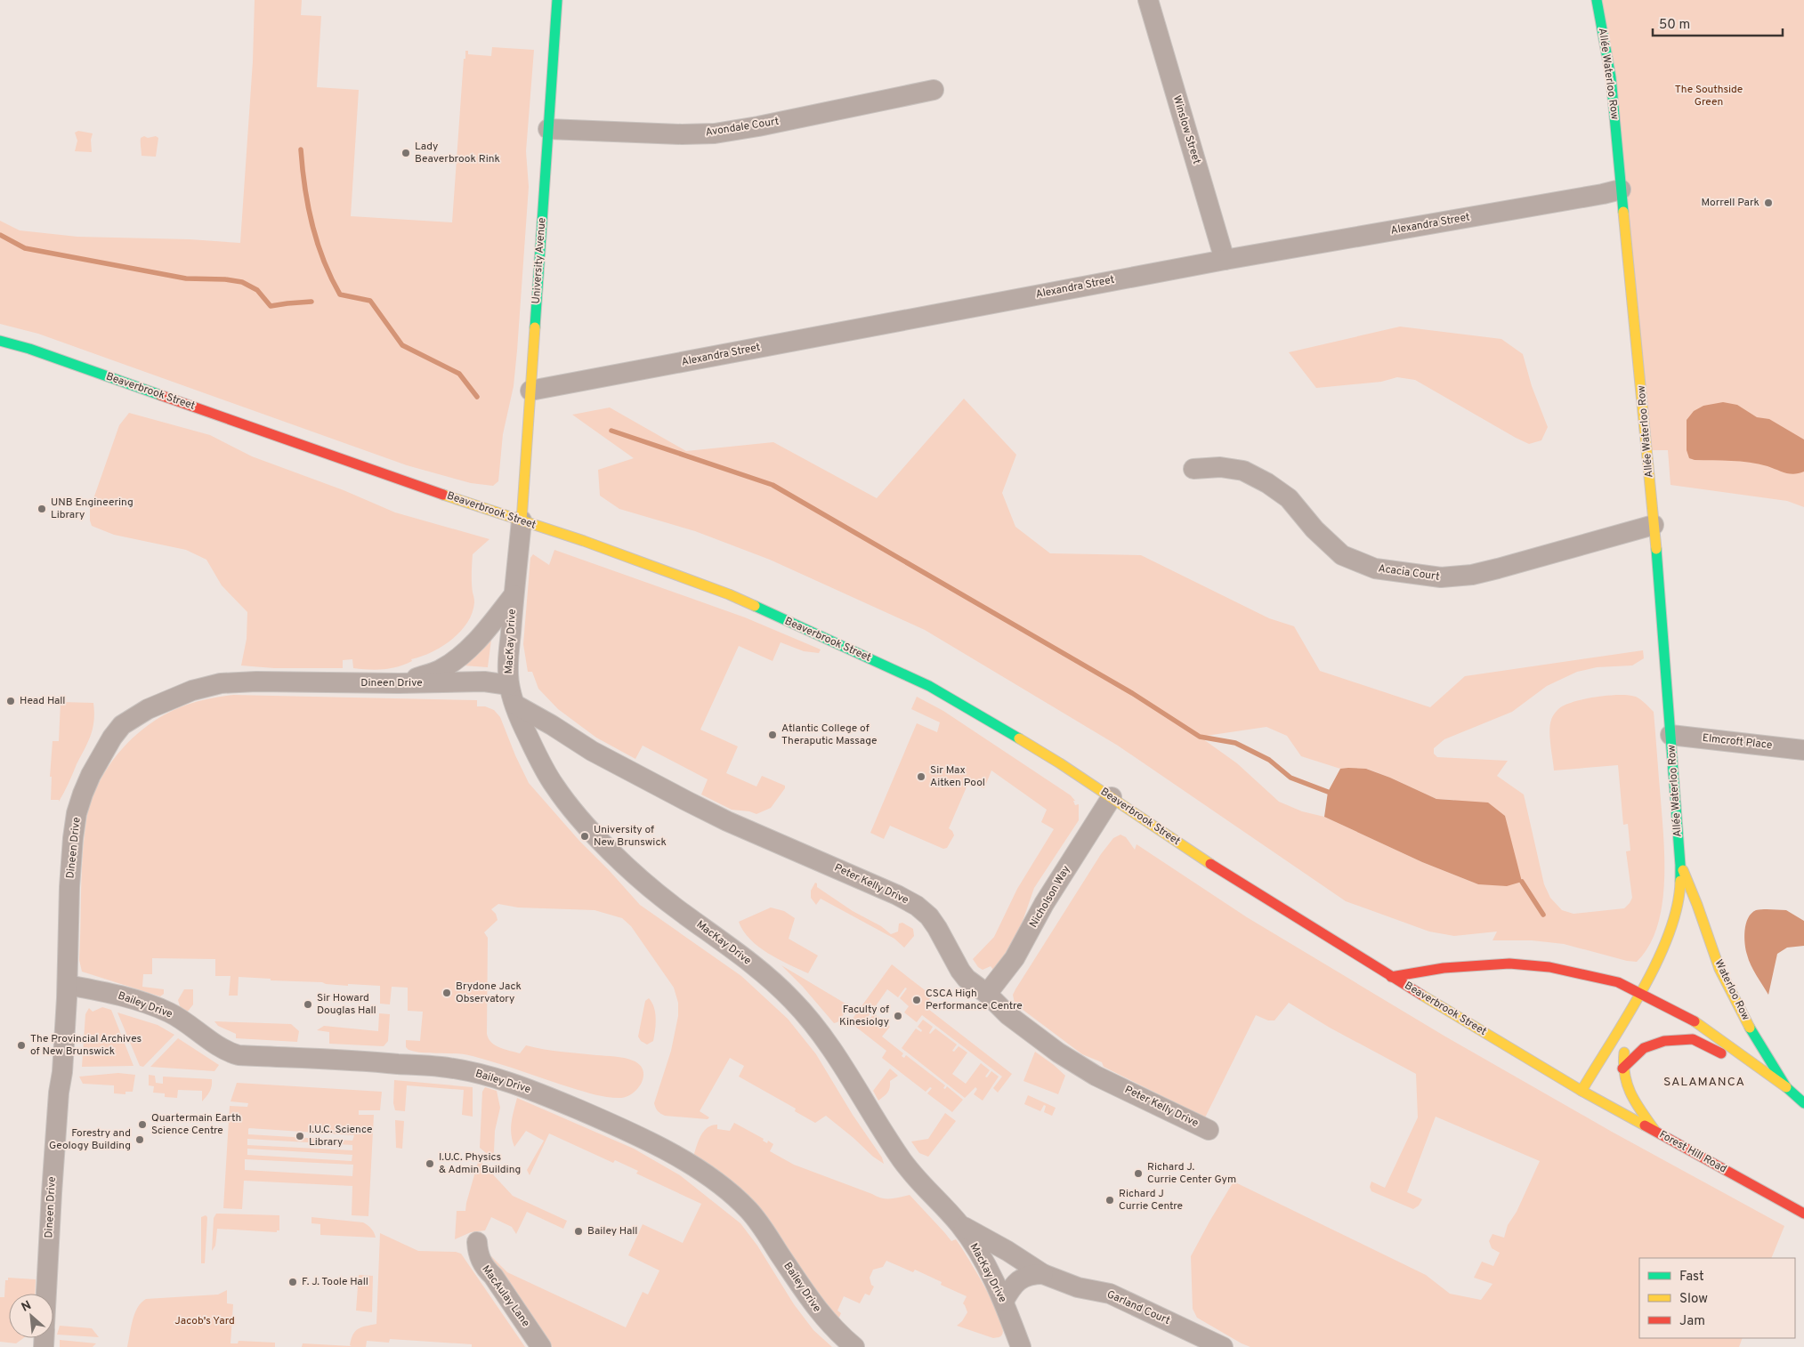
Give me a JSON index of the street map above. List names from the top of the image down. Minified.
{"streets":{"street":["Allée Waterloo Row","Avondale Court","Winslow Street","Alexandra Street","University Avenue","Beaverbrook Street","Acacia Court","MacKay Drive","Dineen Drive","Elmcroft Place","Peter Kelly Drive","Nicholson Way","Waterloo Row","Bailey Drive","Forest Hill Road","MacAulay Lane","Garland Court"]},"crossings":[["Allée Waterloo Row","Alexandra Street"],["Allée Waterloo Row","Acacia Court"],["Allée Waterloo Row","Elmcroft Place"],["Allée Waterloo Row","Waterloo Row"],["Avondale Court","University Avenue"],["Winslow Street","Alexandra Street"],["Alexandra Street","University Avenue"],["University Avenue","Beaverbrook Street"],["University Avenue","MacKay Drive"],["Beaverbrook Street","MacKay Drive"],["Beaverbrook Street","Nicholson Way"],["Beaverbrook Street","Forest Hill Road"],["MacKay Drive","Dineen Drive"],["MacKay Drive","Peter Kelly Drive"],["MacKay Drive","Garland Court"],["Dineen Drive","Bailey Drive"],["Peter Kelly Drive","Nicholson Way"]],"districts":["SALAMANCA"],"parks":["The Southside Green","Jacob's Yard"],"places":["Lady Beaverbrook Rink","Morrell Park","UNB Engineering Library","Head Hall","Atlantic College of Theraputic Massage","Sir Max Aitken Pool","University of New Brunswick","Brydone Jack Observatory","CSCA High Performance Centre","Sir Howard Douglas Hall","Faculty of Kinesiolgy","The Provincial Archives of New Brunswick","Quartermain Earth Science Centre","I.U.C. Science Library","Forestry and Geology Building","I.U.C. Physics & Admin Building","Richard J. Currie Center Gym","Richard J Currie Centre","Bailey Hall","F. J. Toole Hall"],"legend":["Fast","Slow","Jam"],"scale_bar":"50 m","north":"top left"}
